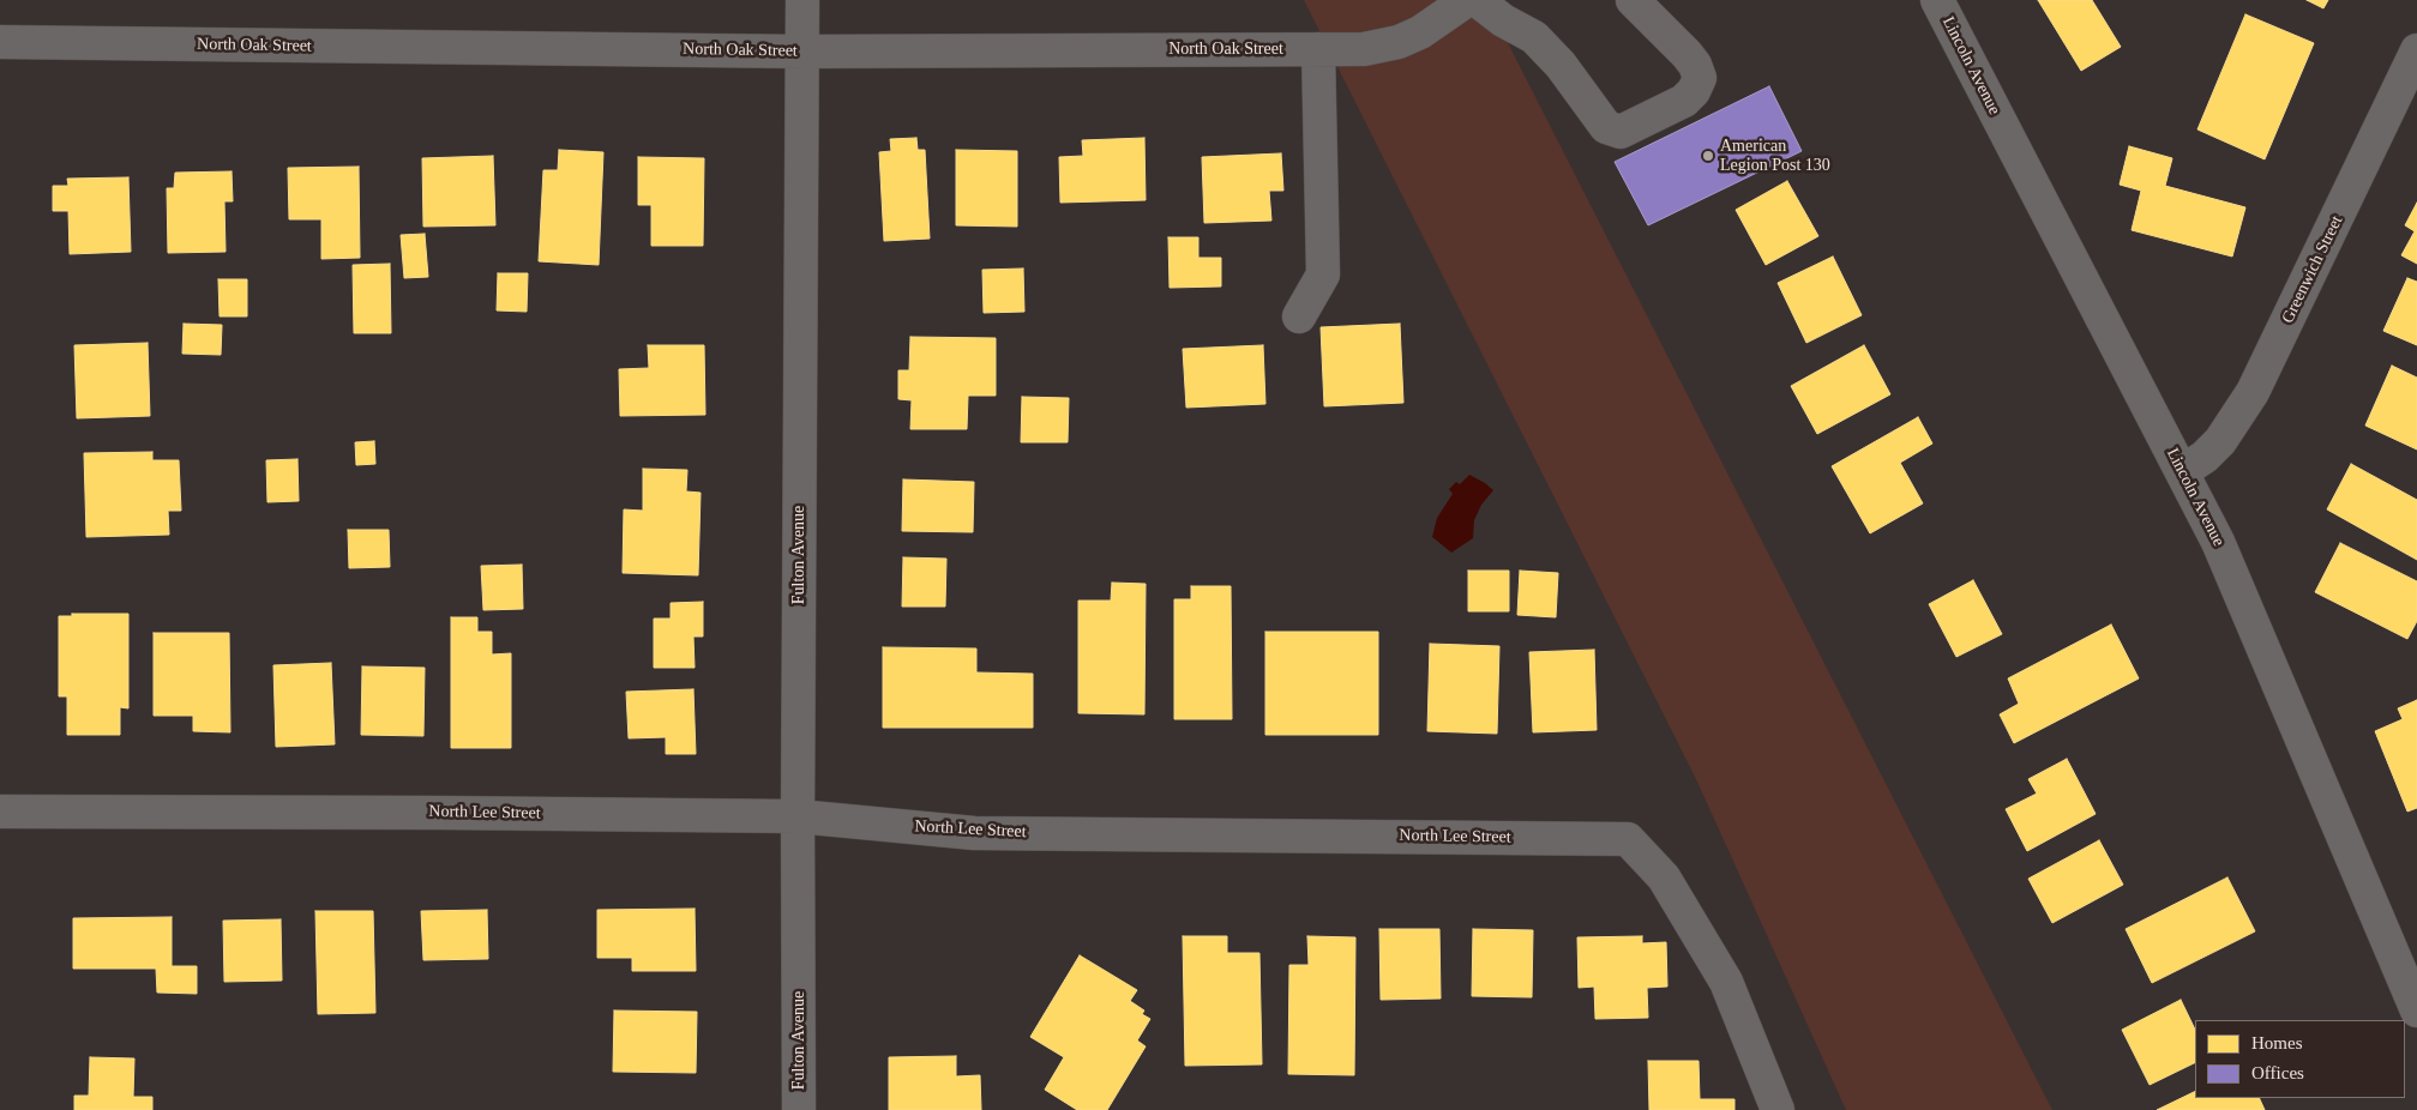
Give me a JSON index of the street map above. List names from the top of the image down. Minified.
{"streets":{"street":["North Oak Street","Lincoln Avenue","Greenwich Street","Fulton Avenue","North Lee Street"]},"crossings":[["North Oak Street","Fulton Avenue"],["Lincoln Avenue","Greenwich Street"],["Fulton Avenue","North Lee Street"]],"places":["American Legion Post 130"],"legend":["Homes","Offices"]}
